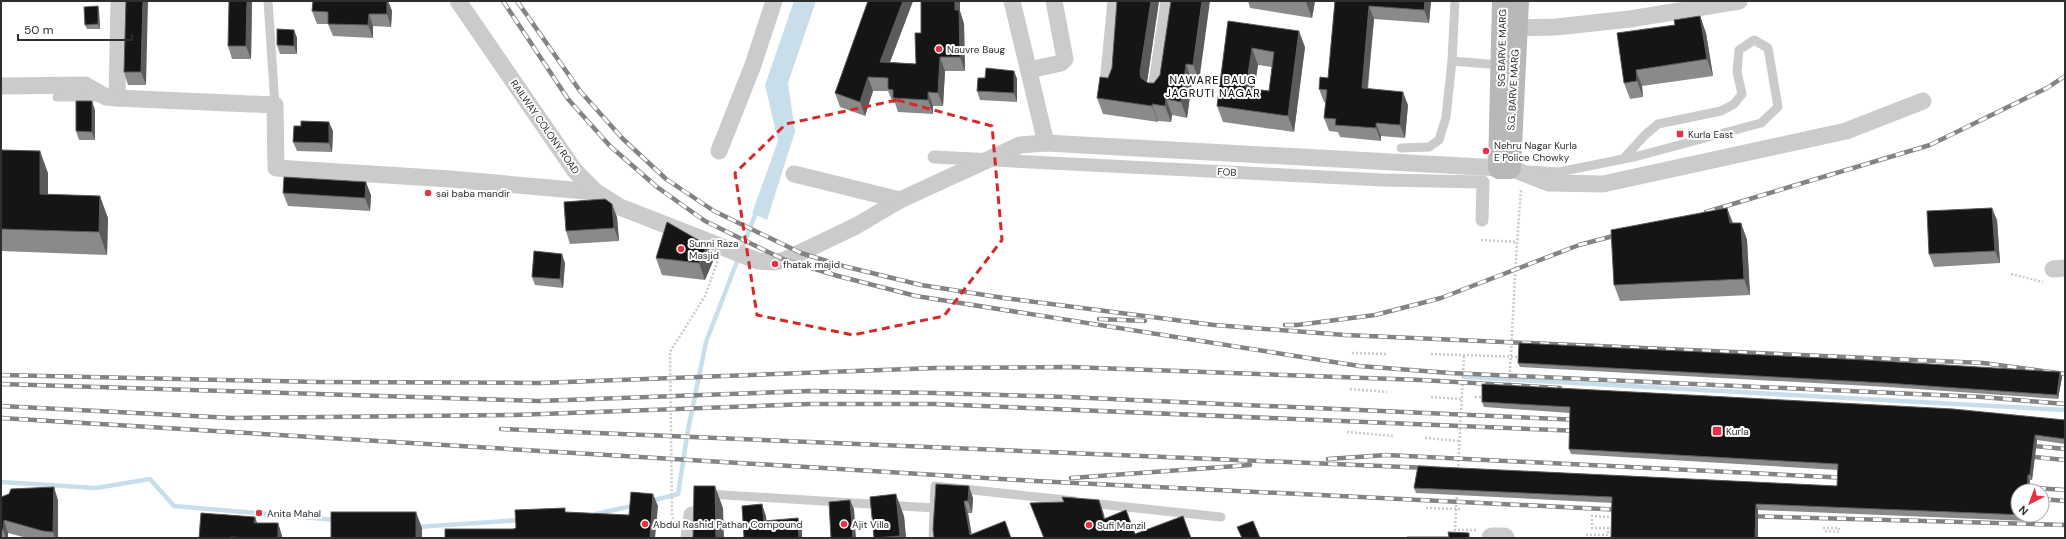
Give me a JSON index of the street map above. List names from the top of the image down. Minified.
{"streets":{"main road":["SG BARVE MARG","S.G. BARVE MARG"],"street":["RAILWAY COLONY ROAD","FOB"]},"crossings":[["SG BARVE MARG","S.G. BARVE MARG"],["SG BARVE MARG","RAILWAY COLONY ROAD"],["S.G. BARVE MARG","RAILWAY COLONY ROAD"]],"districts":["NAWARE BAUG JAGRUTI NAGAR"],"places":{"other":["Nauvre Baug","Nehru Nagar Kurla E Police Chowky","sai baba mandir","Sunni Raza Masjid","fhatak majid","Anita Mahal","Abdul Rashid Pathan Compound","Ajit Villa","Sufi Manzil"],"transit":["Kurla East","Kurla"]},"scale_bar":"50 m","north":"bottom left"}
